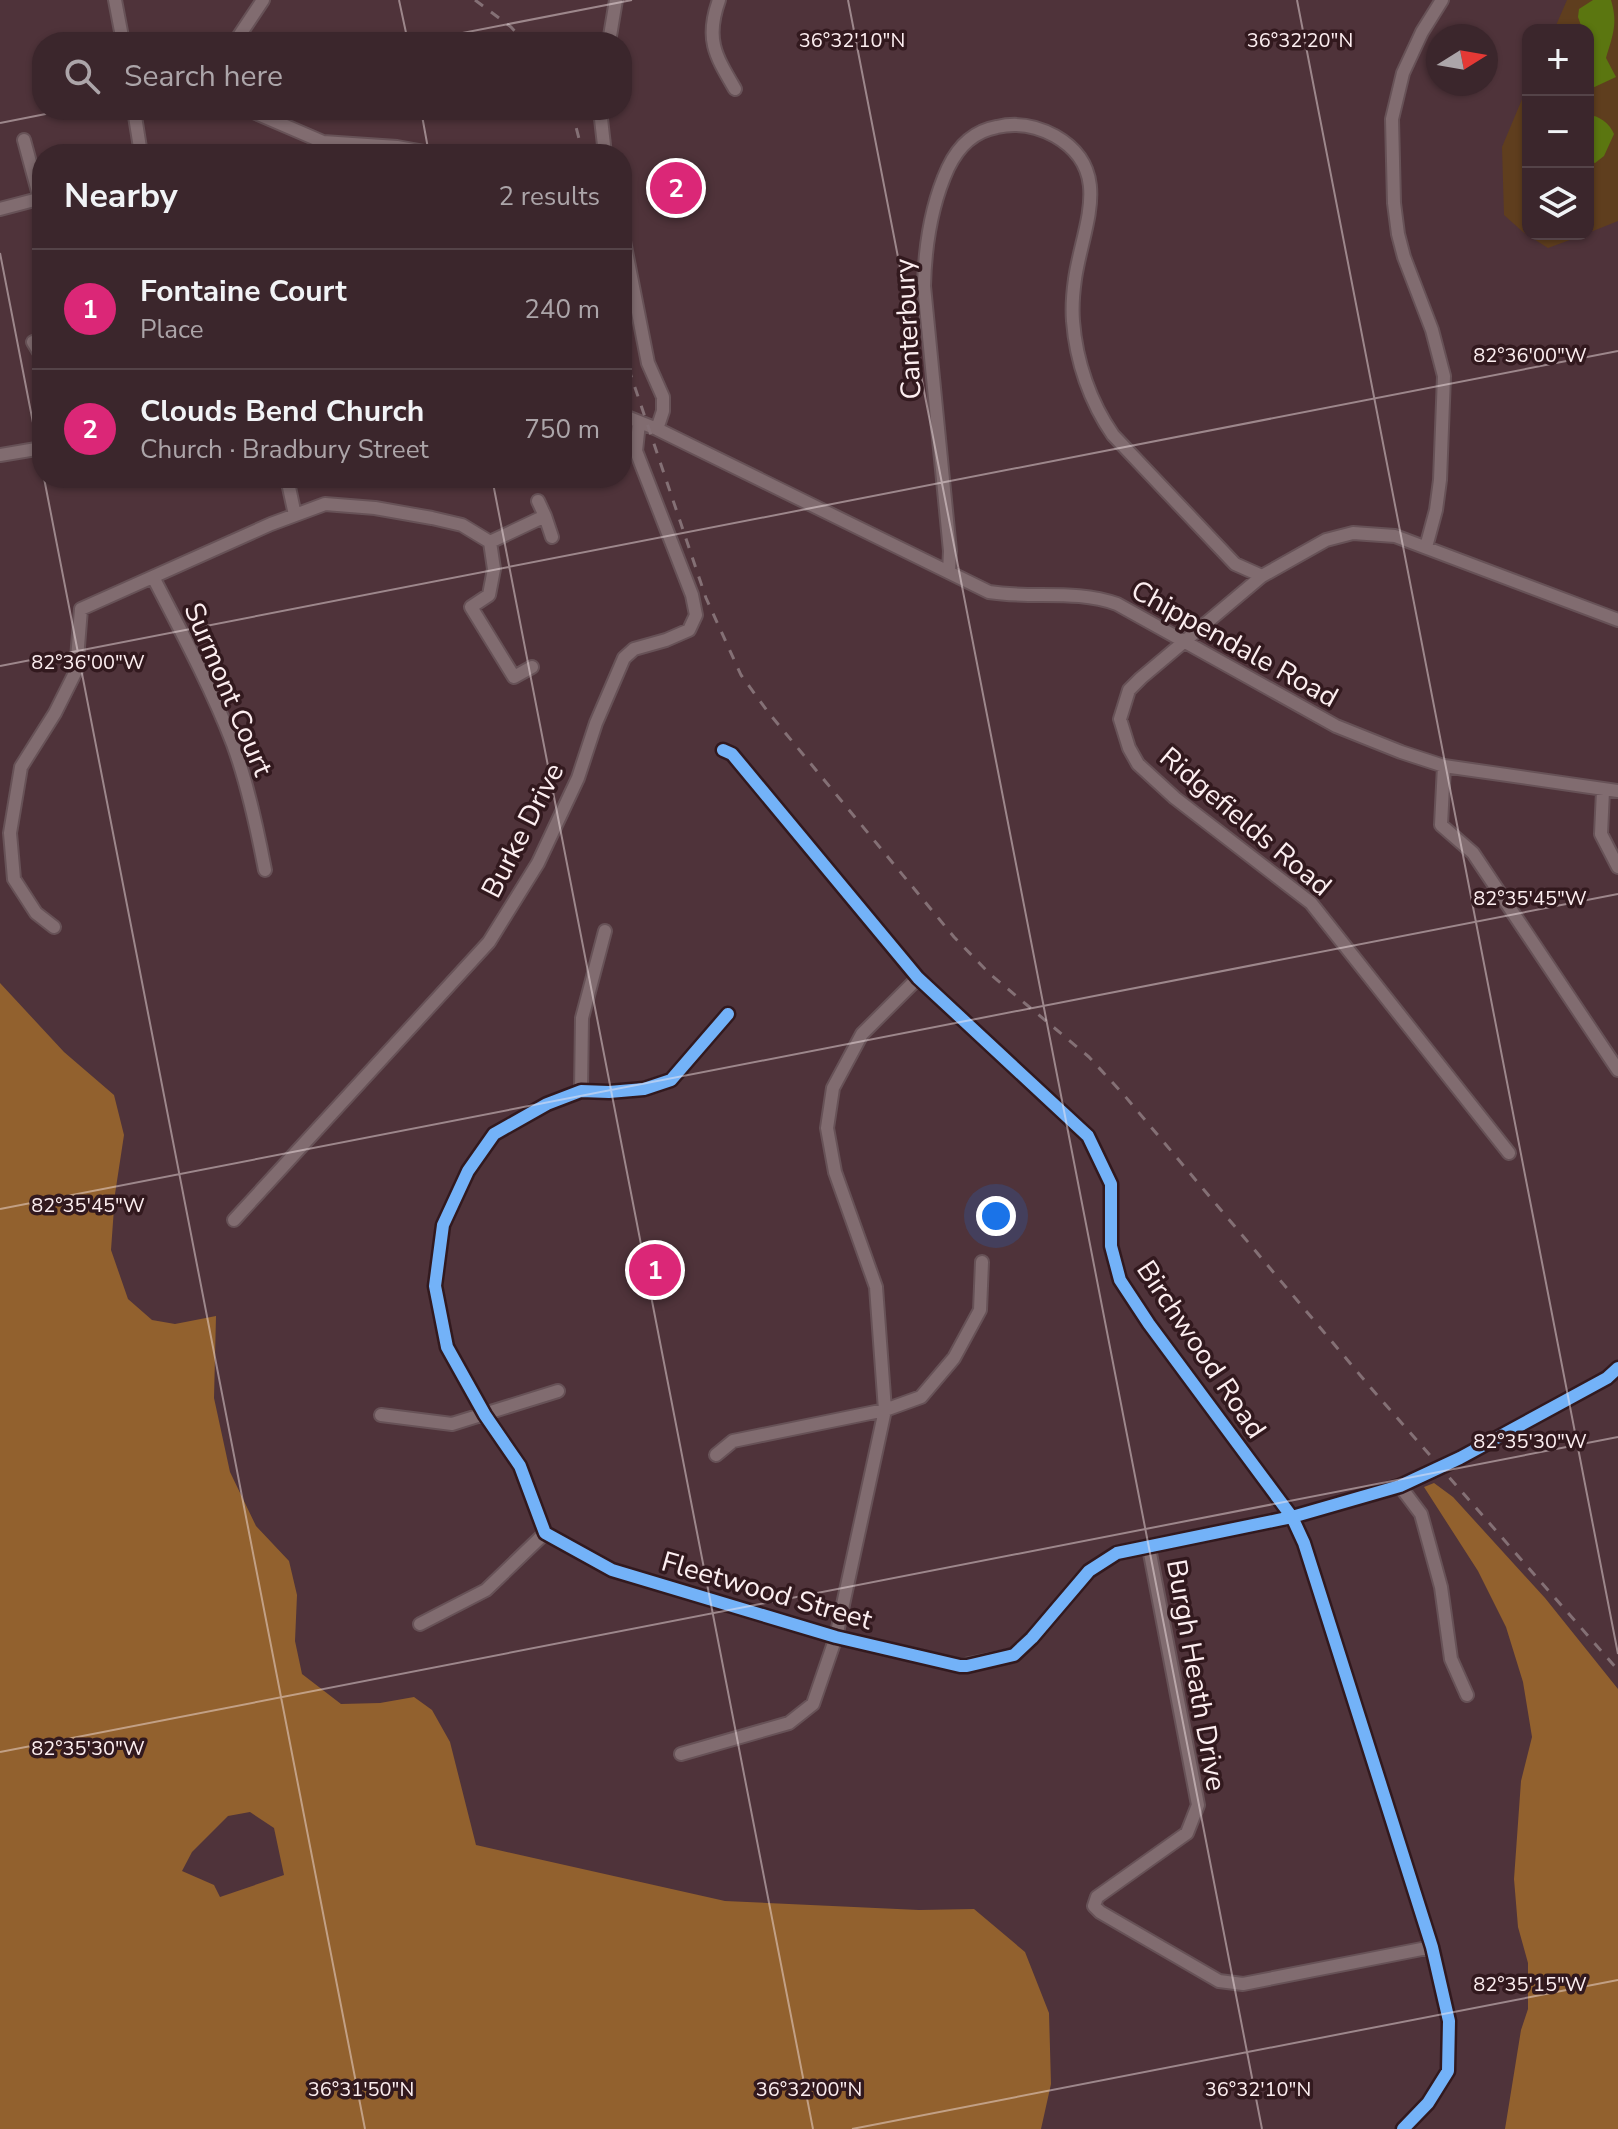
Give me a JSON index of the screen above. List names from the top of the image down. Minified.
{"streets":{"street":["Canterbury","Chippendale Road","Surmont Court","Ridgefields Road","Burke Drive","Birchwood Road","Fleetwood Street","Burgh Heath Drive"]},"crossings":[["Canterbury","Chippendale Road"],["Canterbury","Ridgefields Road"],["Chippendale Road","Ridgefields Road"],["Chippendale Road","Burke Drive"],["Birchwood Road","Fleetwood Street"],["Birchwood Road","Burgh Heath Drive"],["Fleetwood Street","Burgh Heath Drive"]],"north":"right","page":{"map_buttons":["+","−"],"search":"Search here","heading":["Nearby","2 results"],"pins":["2","1"],"list":[{"mark":"1","name":"Fontaine Court","note":"Place","value":"240 m"},{"mark":"2","name":"Clouds Bend Church","note":"Church · Bradbury Street","value":"750 m"}]},"coordinates":["36°32'10\"N","36°32'20\"N","82°36'00\"W","82°35'45\"W","82°35'30\"W","82°35'15\"W","36°31'50\"N","36°32'00\"N"]}
